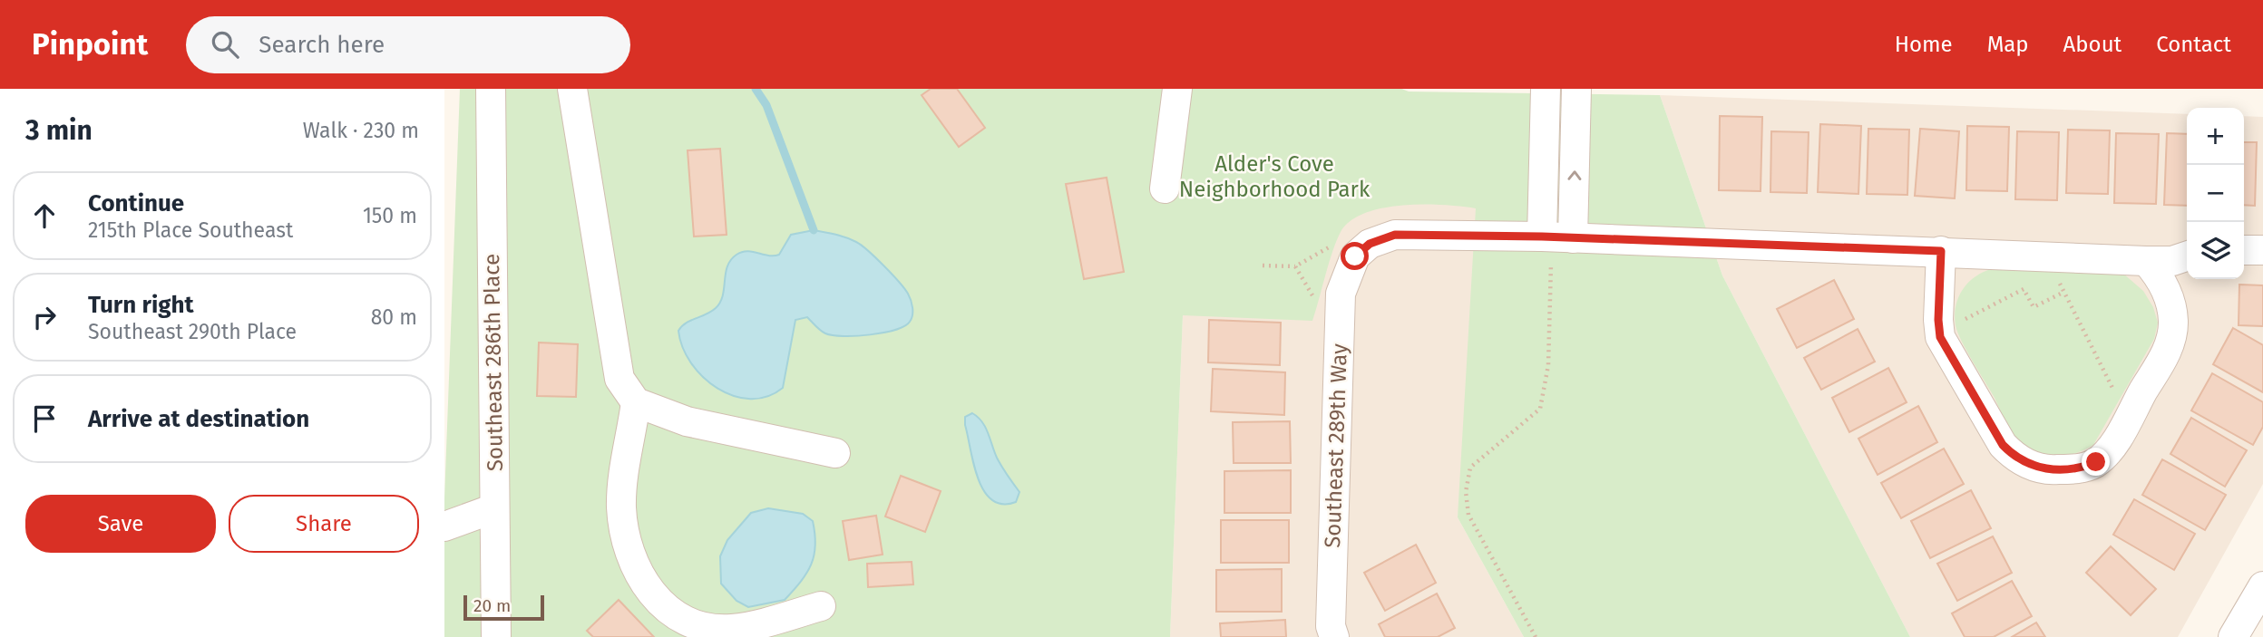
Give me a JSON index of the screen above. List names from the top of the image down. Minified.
{"streets":{"street":["Southeast 286th Place","Southeast 289th Way"]},"parks":["Alder's Cove Neighborhood Park"],"scale_bar":"20 m","page":{"header":"Pinpoint","search":"Search here","nav":["Home","Map","About","Contact"],"heading":["3 min","Walk · 230 m"],"map_buttons":["+","−"],"list":[["Continue","215th Place Southeast","150 m"],["Turn right","Southeast 290th Place","80 m"],"Arrive at destination"],"buttons":["Save","Share"],"scale":"20 m"}}
